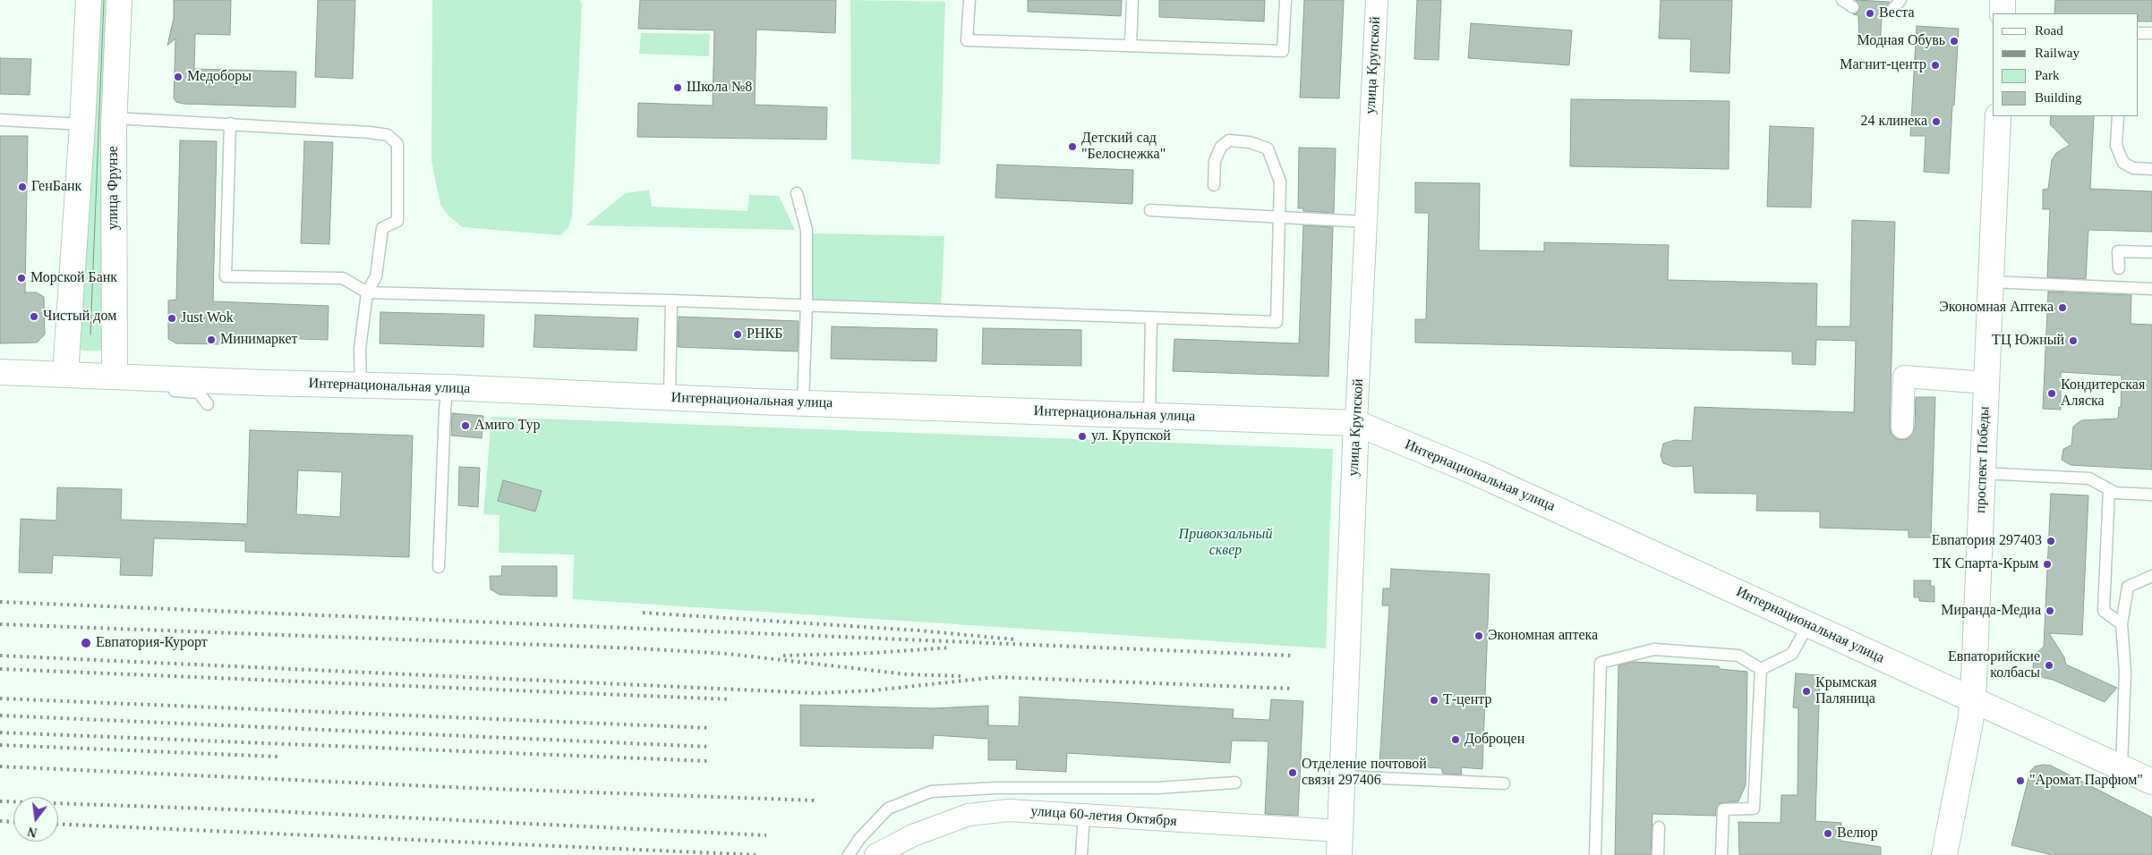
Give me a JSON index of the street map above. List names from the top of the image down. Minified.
{"streets":{"main road":["улица Крупской","улица Фрунзе","Интернациональная улица","проспект Победы"],"street":["улица 60-летия Октября"]},"crossings":[["улица Крупской","Интернациональная улица"],["улица Крупской","улица 60-летия Октября"],["улица Фрунзе","Интернациональная улица"],["Интернациональная улица","проспект Победы"]],"parks":["Привокзальный сквер"],"places":["Веста","Модная Обувь","Магнит-центр","Медоборы","Школа №8","24 клинека","Детский сад \"Белоснежка\"","ГенБанк","Морской Банк","Экономная Аптека","Чистый дом","Just Wok","РНКБ","Минимаркет","ТЦ Южный","Кондитерская Аляска","Амиго Тур","ул. Крупской","Евпатория 297403","ТК Спарта-Крым","Миранда-Медиа","Экономная аптека","Евпатория-Курорт","Евпаторийские колбасы","Крымская Паляница","Т-центр","Доброцен","Отделение почтовой связи 297406","\"Аромат Парфюм\"","Велюр"],"legend":["Road","Railway","Park","Building"],"north":"bottom"}
